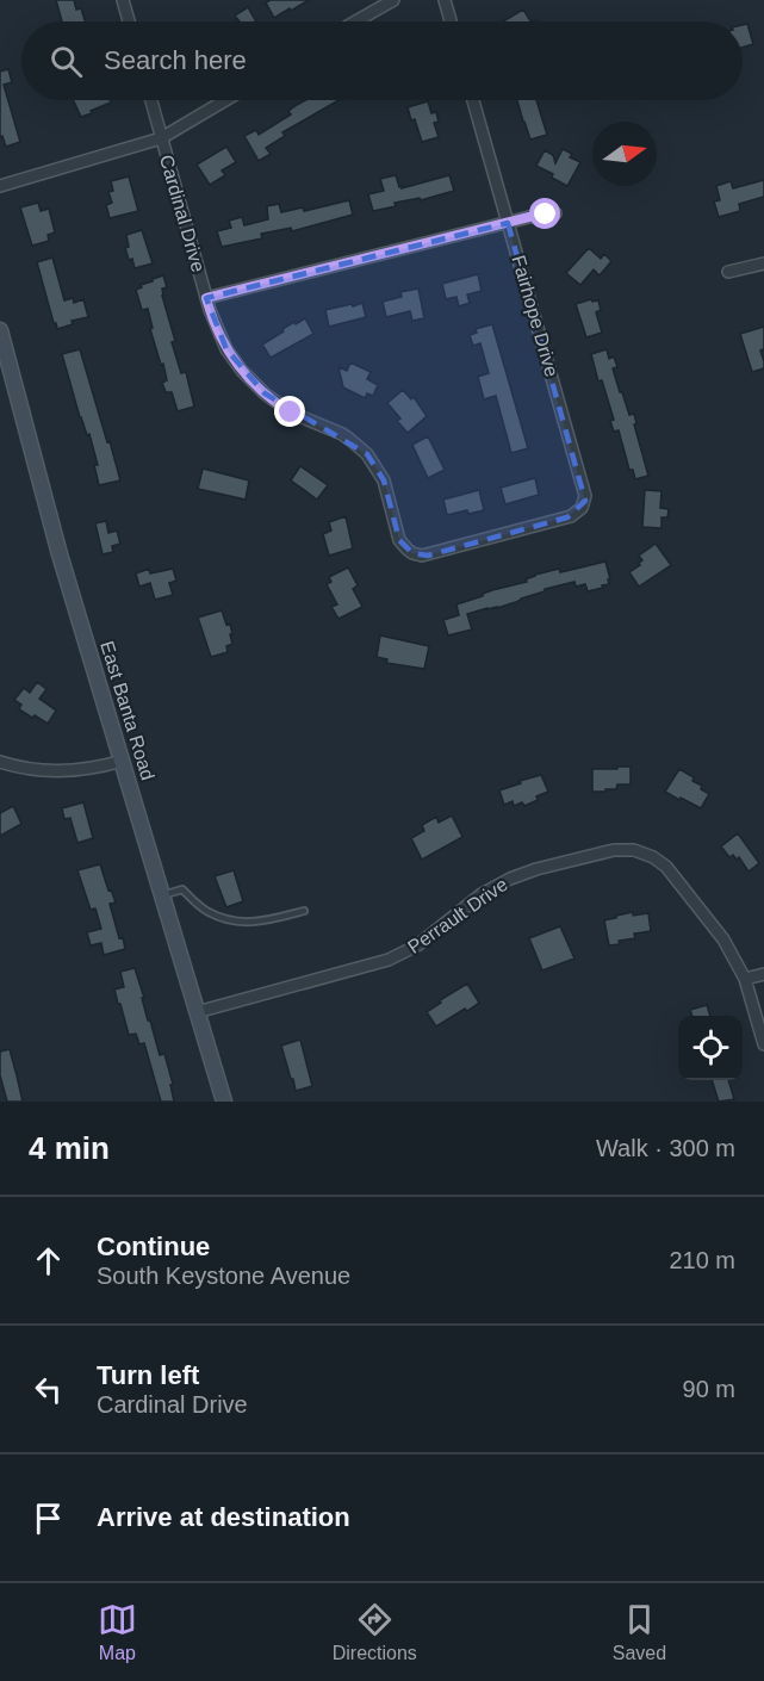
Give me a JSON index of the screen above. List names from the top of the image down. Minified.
{"streets":{"street":["Cardinal Drive","Fairhope Drive","East Banta Road","Perrault Drive"]},"crossings":[["Cardinal Drive","Fairhope Drive"],["East Banta Road","Perrault Drive"]],"north":"right","page":{"search":"Search here","heading":["4 min","Walk · 300 m"],"list":[["Continue","South Keystone Avenue","210 m"],["Turn left","Cardinal Drive","90 m"],"Arrive at destination"],"nav":["Map","Directions","Saved"]}}
